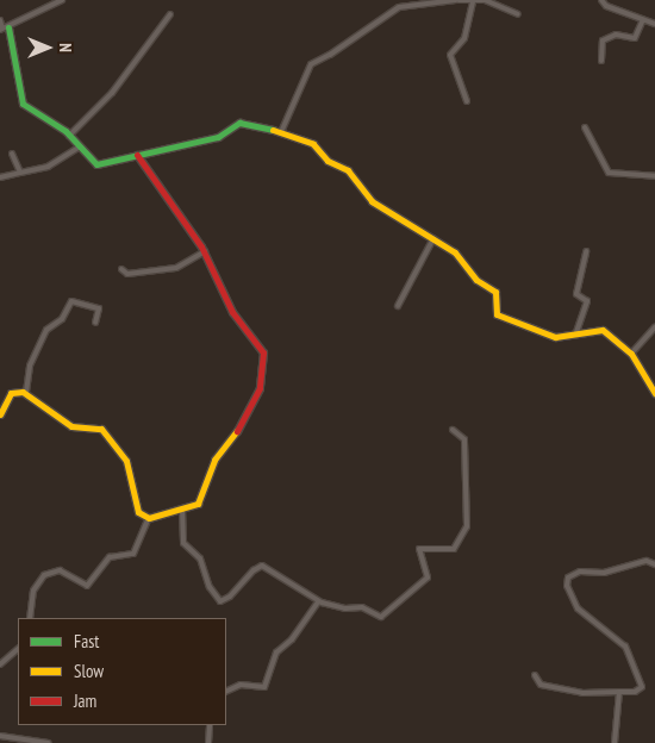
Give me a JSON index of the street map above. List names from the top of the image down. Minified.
{"legend":["Fast","Slow","Jam"],"north":"right"}
